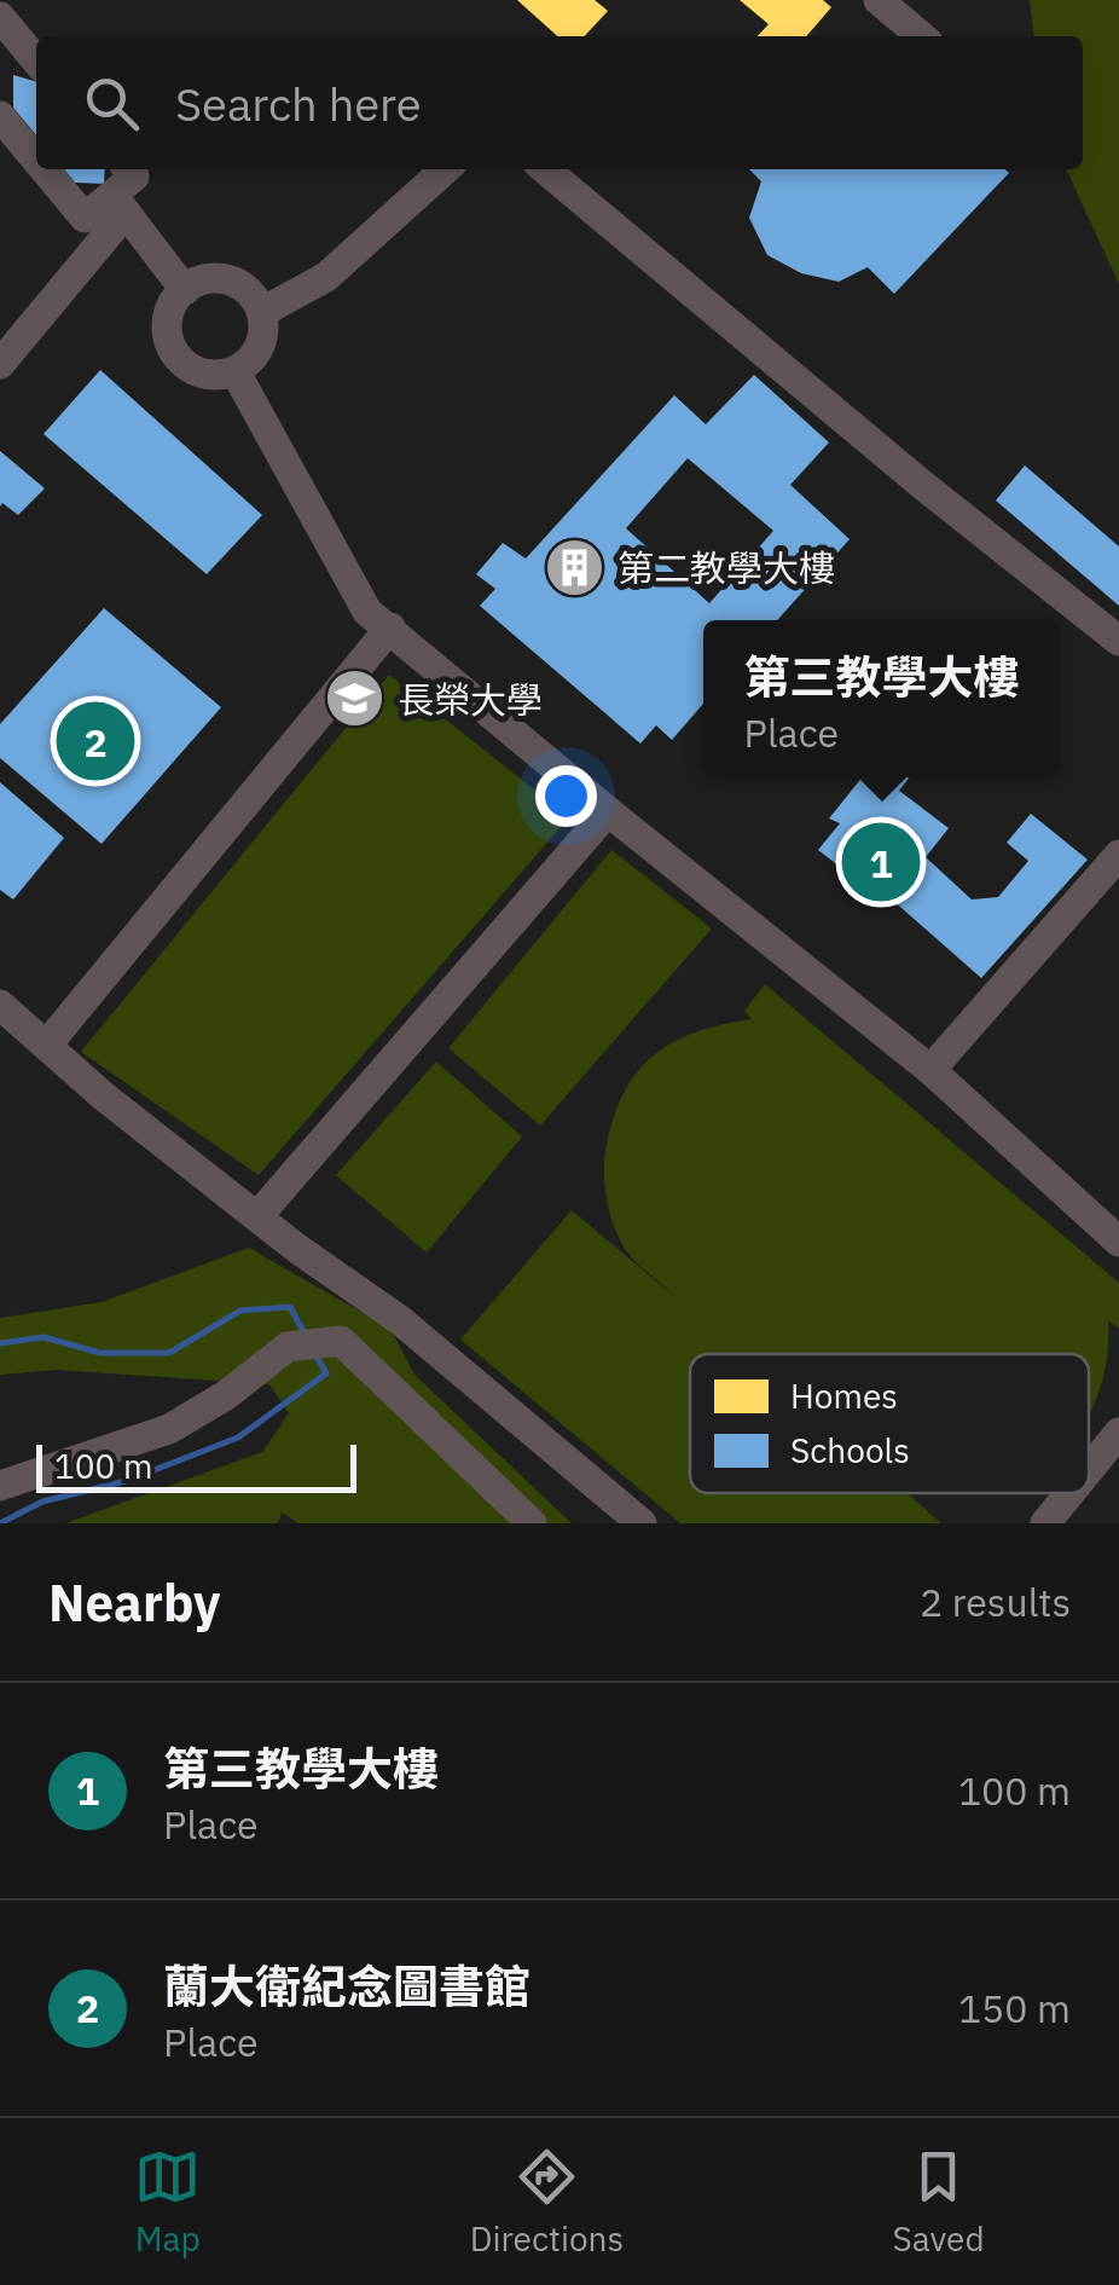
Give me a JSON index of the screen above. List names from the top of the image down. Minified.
{"places":{"building":["第二教學大樓"],"school or university":["長榮大學"]},"legend":["Homes","Schools"],"scale_bar":"100 m","page":{"search":"Search here","popup":["第三教學大樓","Place"],"pins":["2","1"],"scale":"100 m","heading":["Nearby","2 results"],"list":[{"mark":"1","name":"第三教學大樓","note":"Place","value":"100 m"},{"mark":"2","name":"蘭大衛紀念圖書館","note":"Place","value":"150 m"}],"nav":["Map","Directions","Saved"]}}
